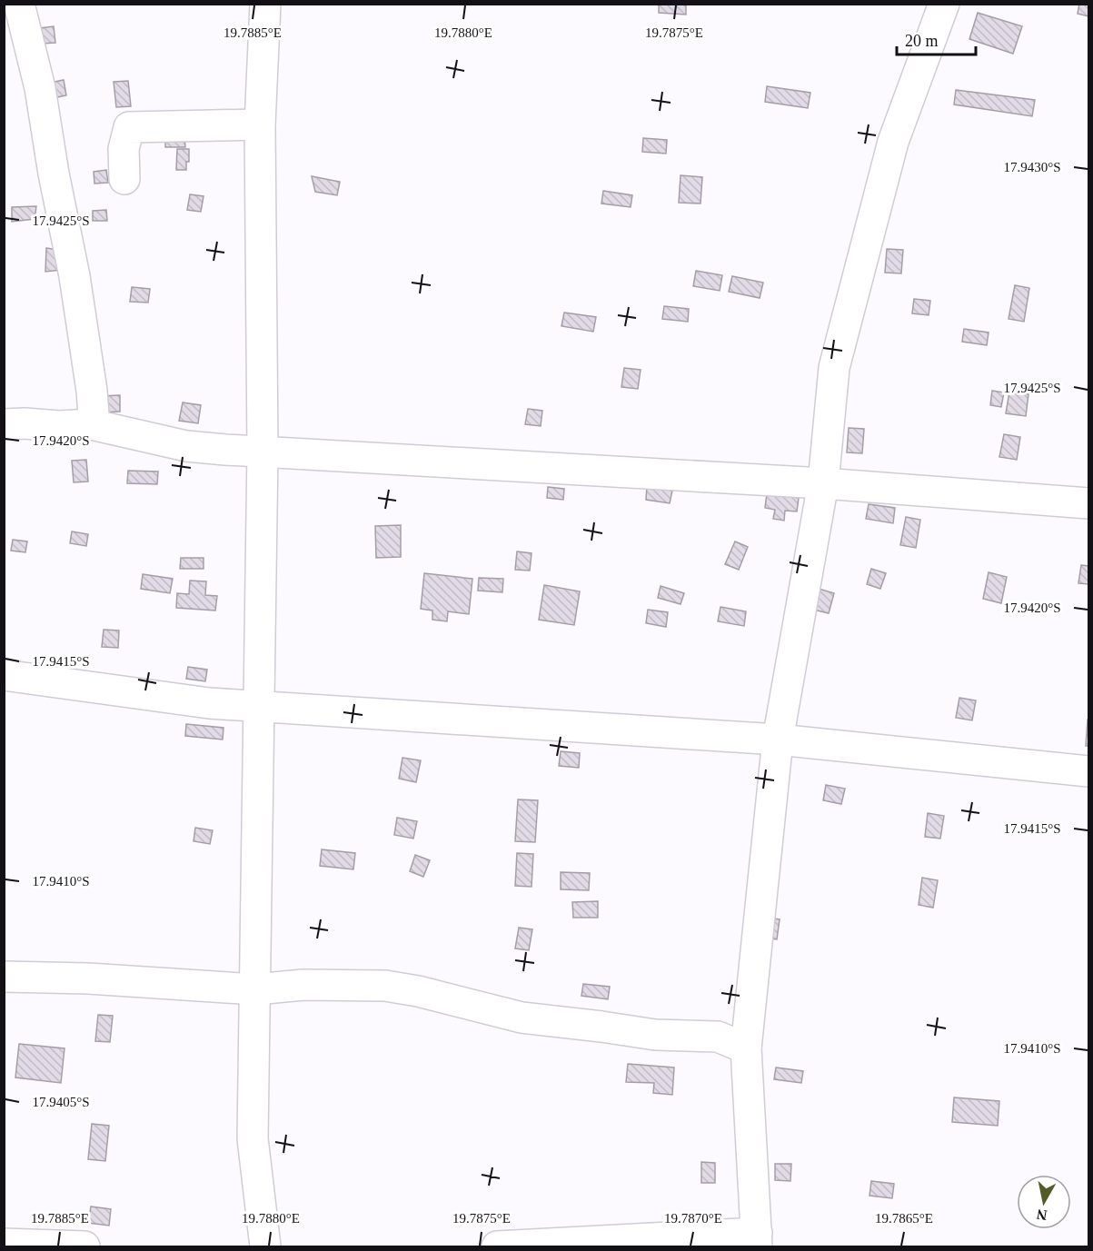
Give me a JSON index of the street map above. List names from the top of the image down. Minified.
{"scale_bar":"20 m","north":"bottom","coordinates":["19.7885°E","19.7880°E","19.7875°E","17.9430°S","17.9425°S","17.9420°S","17.9415°S","17.9410°S","17.9405°S","19.7870°E","19.7865°E"]}
